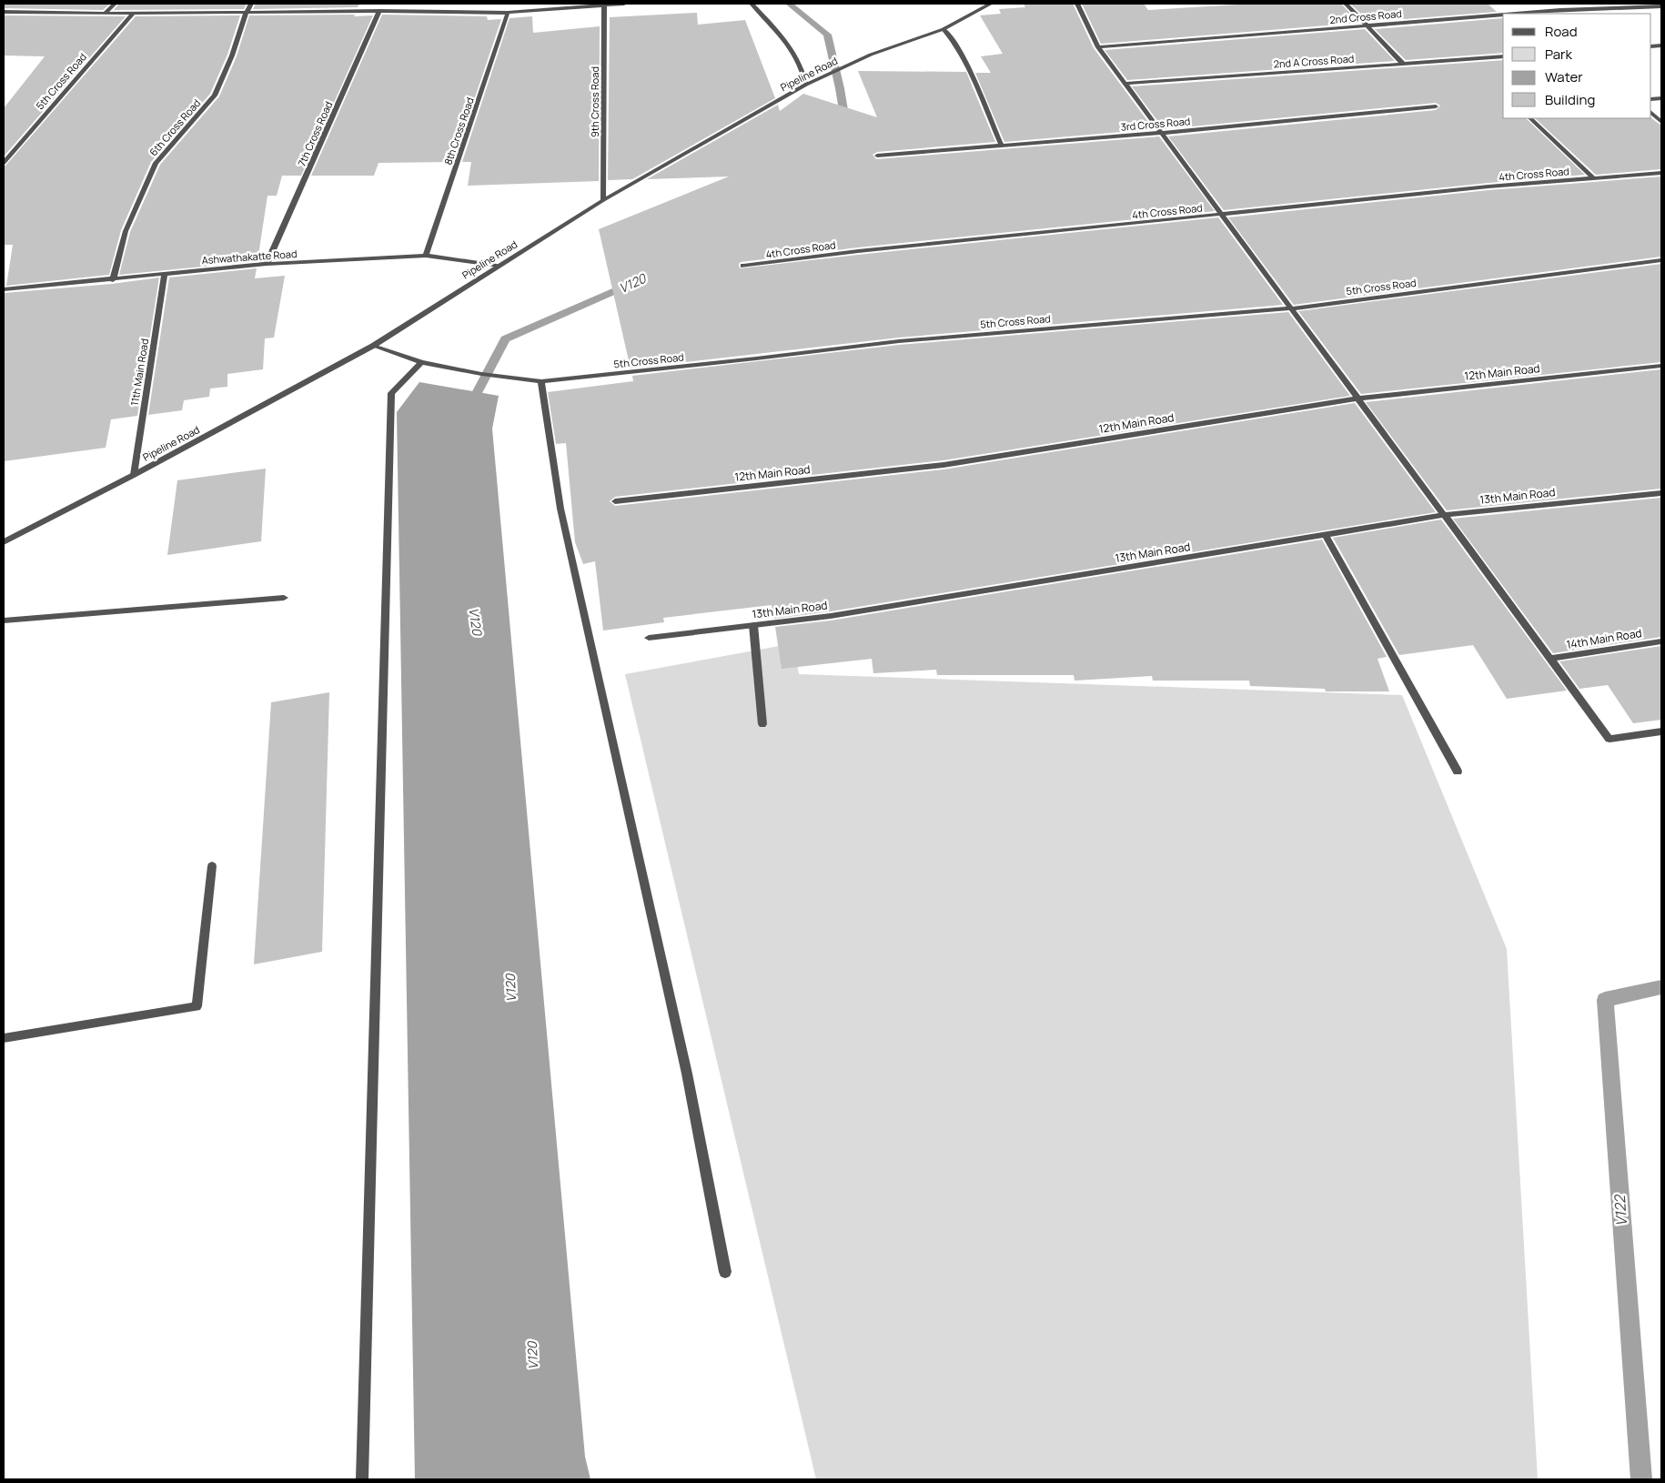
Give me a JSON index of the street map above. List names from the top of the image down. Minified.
{"streets":{"street":["2nd Cross Road","2nd A Cross Road","Pipeline Road","5th Cross Road","9th Cross Road","3rd Cross Road","6th Cross Road","8th Cross Road","7th Cross Road","4th Cross Road","Ashwathakatte Road","11th Main Road","12th Main Road","13th Main Road","14th Main Road"]},"crossings":[["Pipeline Road","5th Cross Road"],["Pipeline Road","9th Cross Road"],["Pipeline Road","Ashwathakatte Road"],["Pipeline Road","11th Main Road"],["6th Cross Road","Ashwathakatte Road"],["8th Cross Road","Ashwathakatte Road"],["7th Cross Road","Ashwathakatte Road"],["Ashwathakatte Road","11th Main Road"]],"water":["V120","V122"],"legend":["Road","Park","Water","Building"]}
